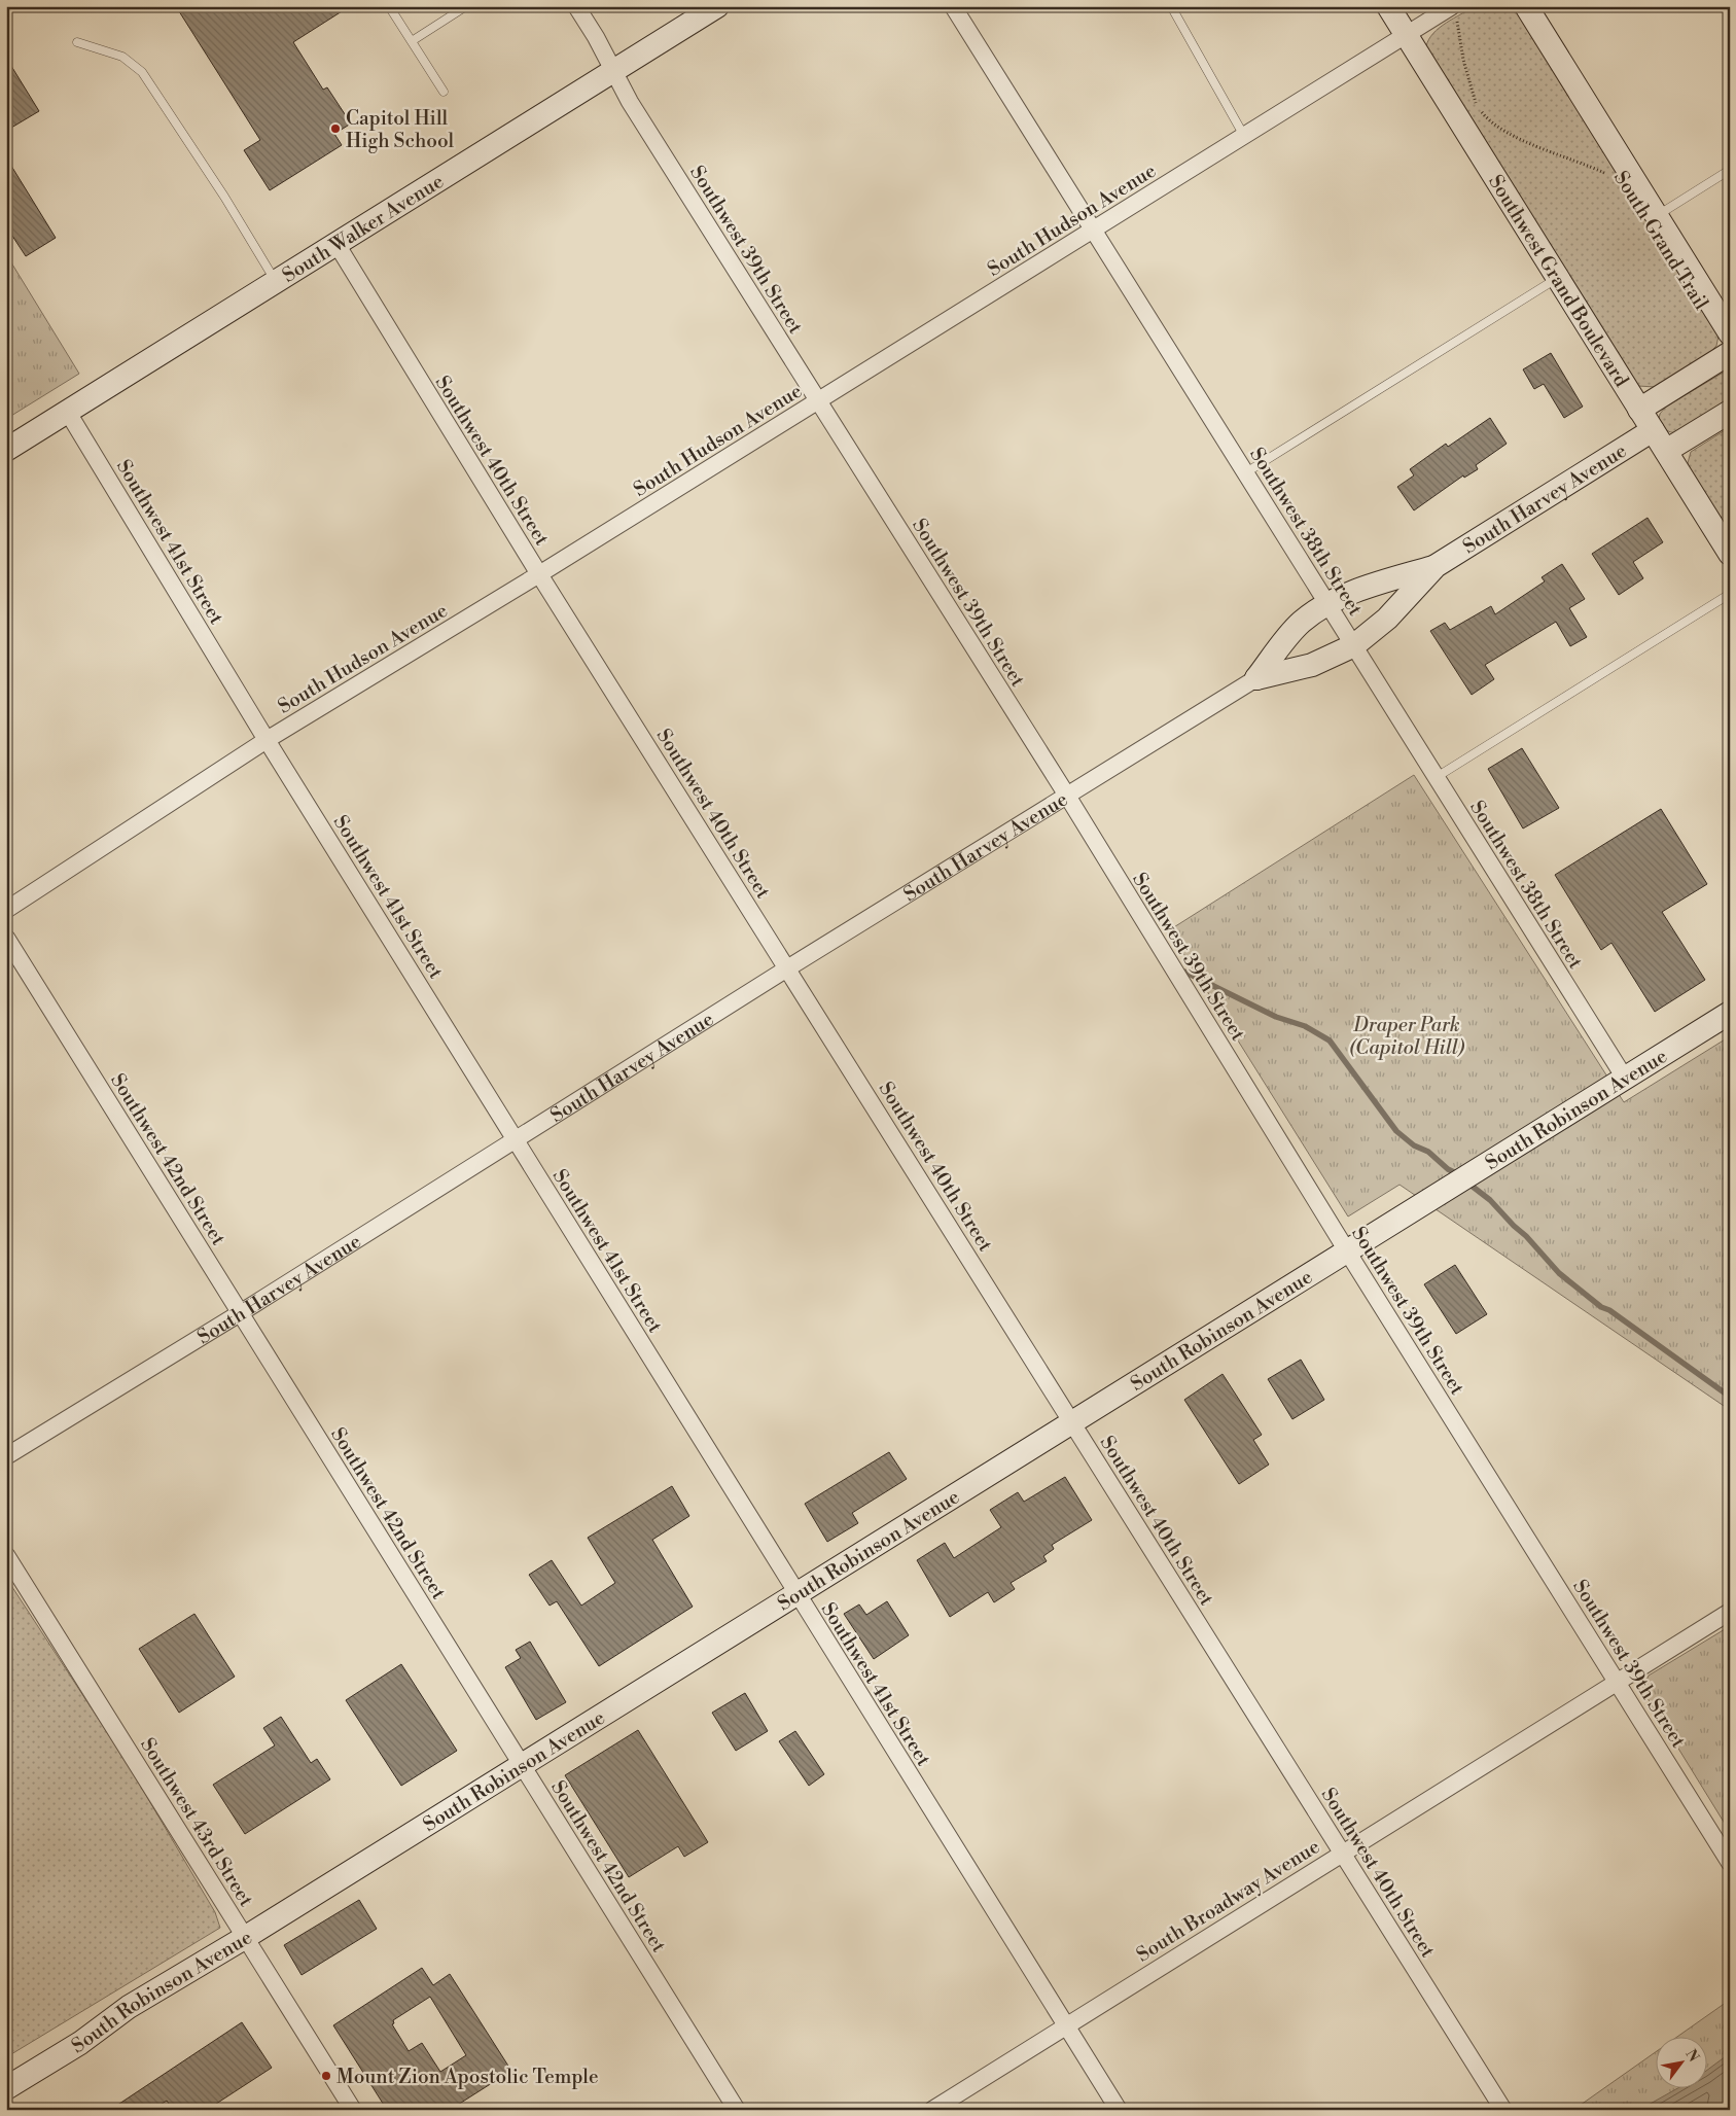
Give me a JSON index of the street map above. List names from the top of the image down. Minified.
{"streets":{"street":["South Hudson Avenue","South Walker Avenue","Southwest 39th Street","Southwest Grand Boulevard","Southwest 40th Street","South Harvey Avenue","Southwest 38th Street","Southwest 41st Street","South Robinson Avenue","Southwest 42nd Street","Southwest 43rd Street","South Broadway Avenue"],"path":["South Grand Trail"]},"crossings":[["South Hudson Avenue","South Grand Trail"],["South Hudson Avenue","Southwest 39th Street"],["South Hudson Avenue","Southwest Grand Boulevard"],["South Hudson Avenue","Southwest 40th Street"],["South Hudson Avenue","Southwest 38th Street"],["South Hudson Avenue","Southwest 41st Street"],["South Walker Avenue","Southwest 39th Street"],["South Walker Avenue","Southwest 40th Street"],["South Walker Avenue","Southwest 41st Street"],["Southwest 39th Street","South Harvey Avenue"],["Southwest 39th Street","South Robinson Avenue"],["Southwest 39th Street","South Broadway Avenue"],["Southwest Grand Boulevard","South Harvey Avenue"],["Southwest 40th Street","South Harvey Avenue"],["Southwest 40th Street","South Robinson Avenue"],["Southwest 40th Street","South Broadway Avenue"],["South Harvey Avenue","Southwest 38th Street"],["South Harvey Avenue","Southwest 41st Street"],["South Harvey Avenue","Southwest 42nd Street"],["Southwest 38th Street","South Robinson Avenue"],["Southwest 41st Street","South Robinson Avenue"],["Southwest 41st Street","South Broadway Avenue"],["South Robinson Avenue","Southwest 42nd Street"],["South Robinson Avenue","Southwest 43rd Street"]],"parks":["Draper Park (Capitol Hill)"],"places":["Capitol Hill High School","Mount Zion Apostolic Temple"],"north":"top right"}
